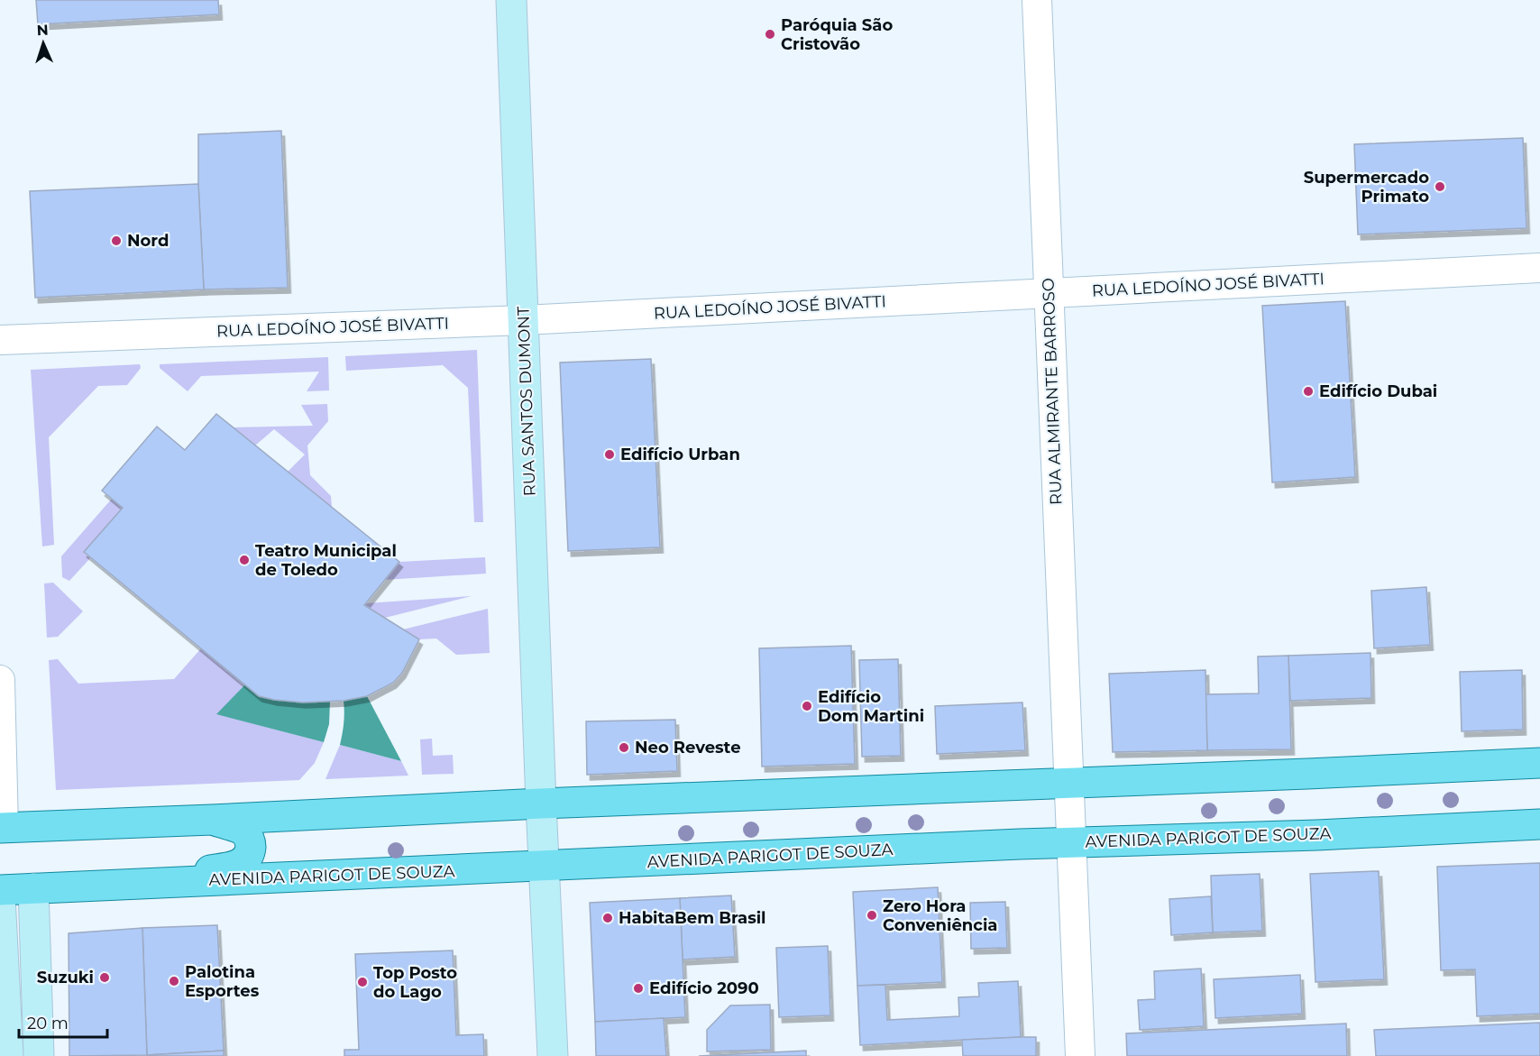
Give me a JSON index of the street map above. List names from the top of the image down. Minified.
{"streets":{"main road":["AVENIDA PARIGOT DE SOUZA"],"street":["RUA LEDOÍNO JOSÉ BIVATTI","RUA ALMIRANTE BARROSO","RUA SANTOS DUMONT"]},"crossings":[["RUA LEDOÍNO JOSÉ BIVATTI","RUA ALMIRANTE BARROSO"],["RUA LEDOÍNO JOSÉ BIVATTI","RUA SANTOS DUMONT"],["RUA ALMIRANTE BARROSO","AVENIDA PARIGOT DE SOUZA"],["RUA SANTOS DUMONT","AVENIDA PARIGOT DE SOUZA"]],"places":["Paróquia São Cristovão","Supermercado Primato","Nord","Edifício Dubai","Edifício Urban","Teatro Municipal de Toledo","Edifício Dom Martini","Neo Reveste","Zero Hora Conveniência","HabitaBem Brasil","Suzuki","Palotina Esportes","Top Posto do Lago","Edifício 2090"],"scale_bar":"20 m","north":"top"}
